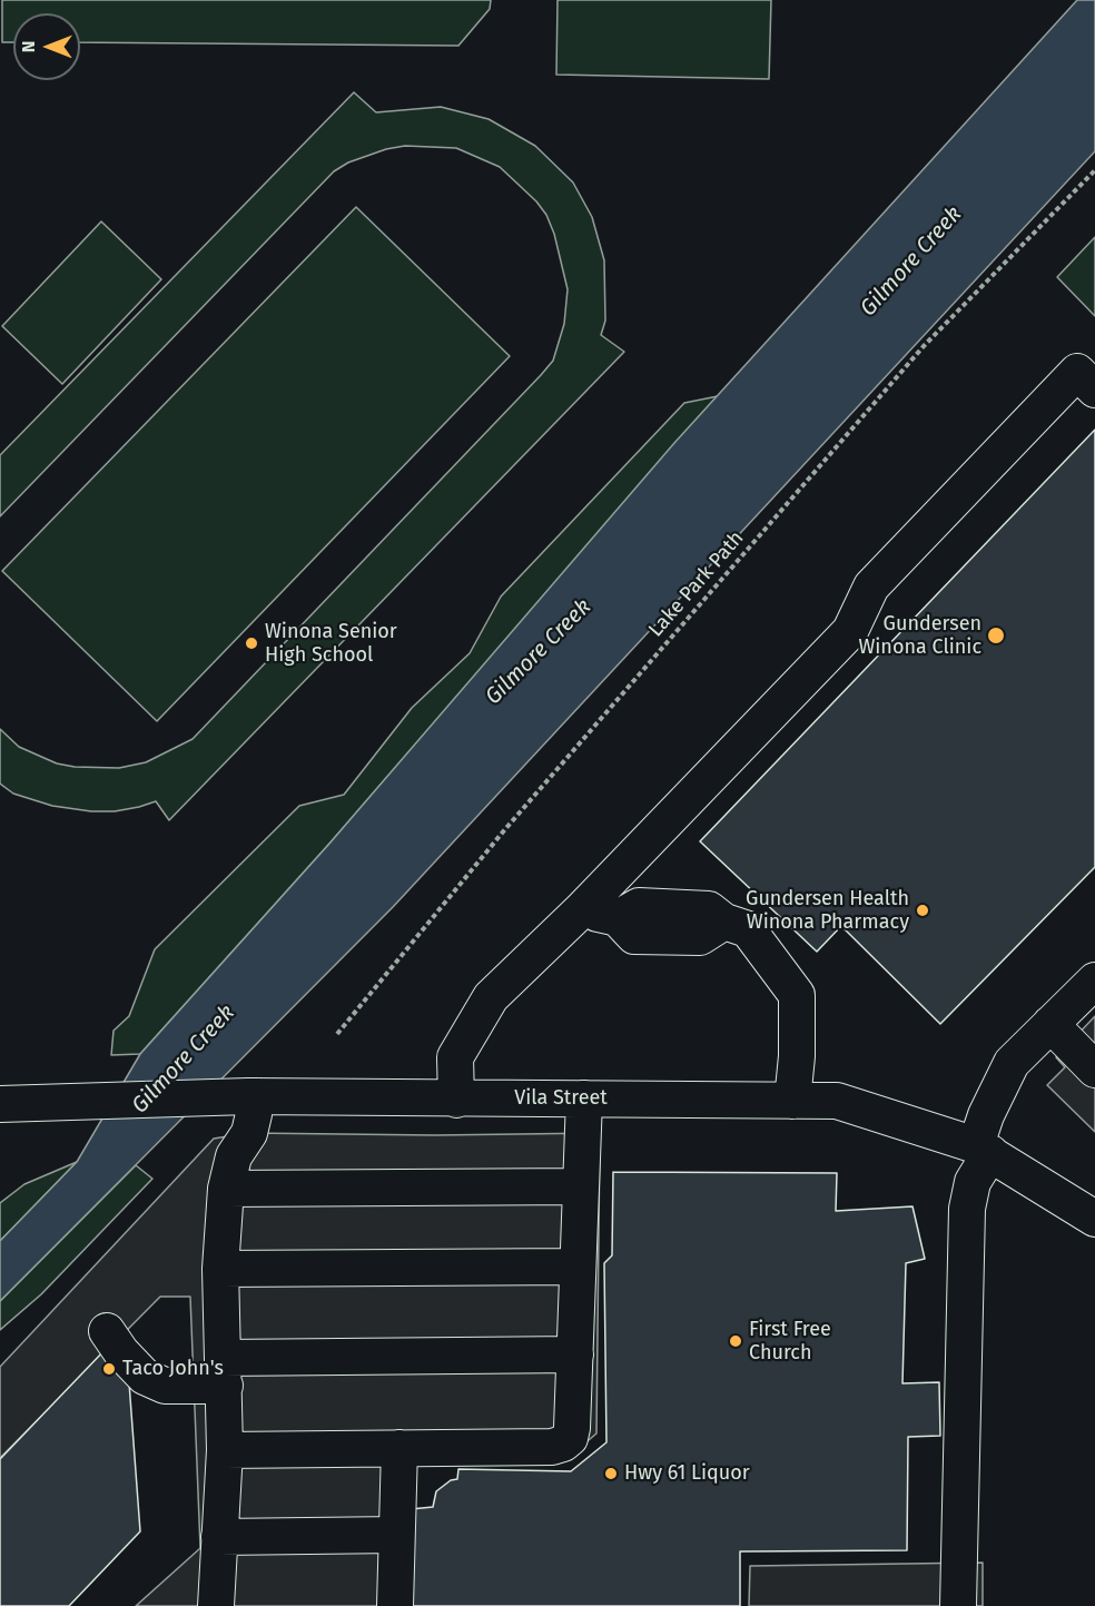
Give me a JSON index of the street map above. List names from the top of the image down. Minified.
{"streets":{"street":["Vila Street"],"path":["Lake Park Path"]},"water":["Gilmore Creek"],"places":["Gundersen Winona Clinic","Winona Senior High School","Gundersen Health Winona Pharmacy","First Free Church","Taco John's","Hwy 61 Liquor"],"north":"left"}
